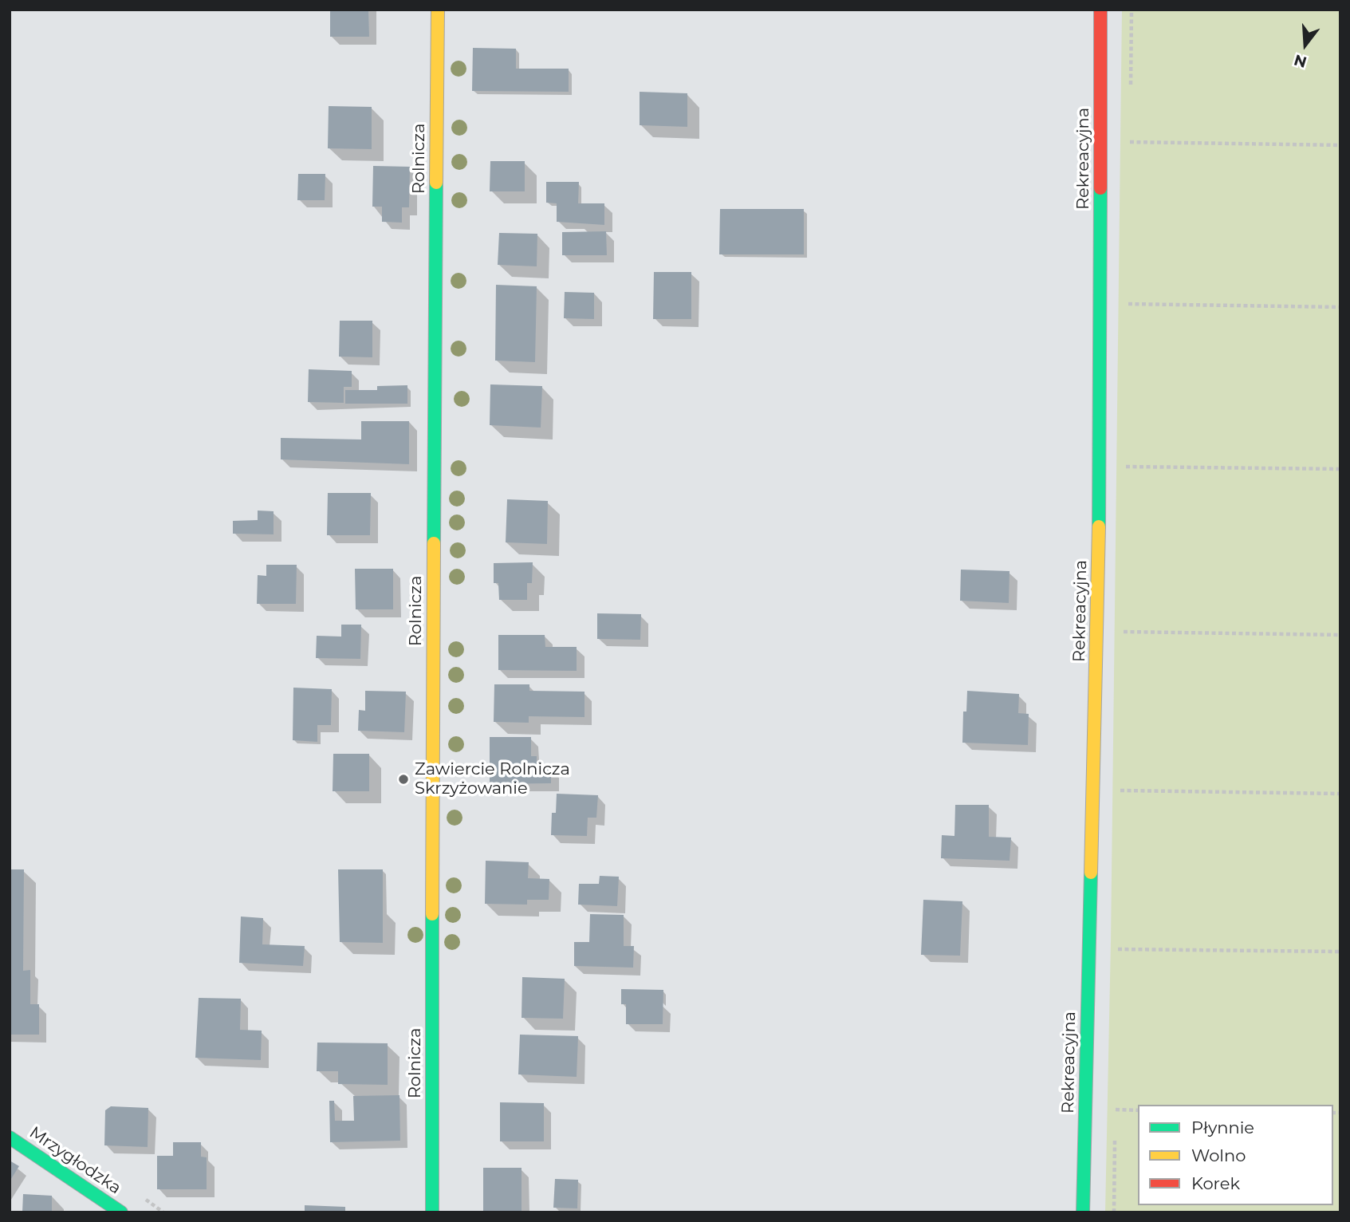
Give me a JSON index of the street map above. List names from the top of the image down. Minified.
{"streets":{"street":["Rolnicza","Rekreacyjna","Mrzygłodzka"]},"places":["Zawiercie Rolnicza Skrzyżowanie"],"legend":["Płynnie","Wolno","Korek"],"north":"bottom"}
